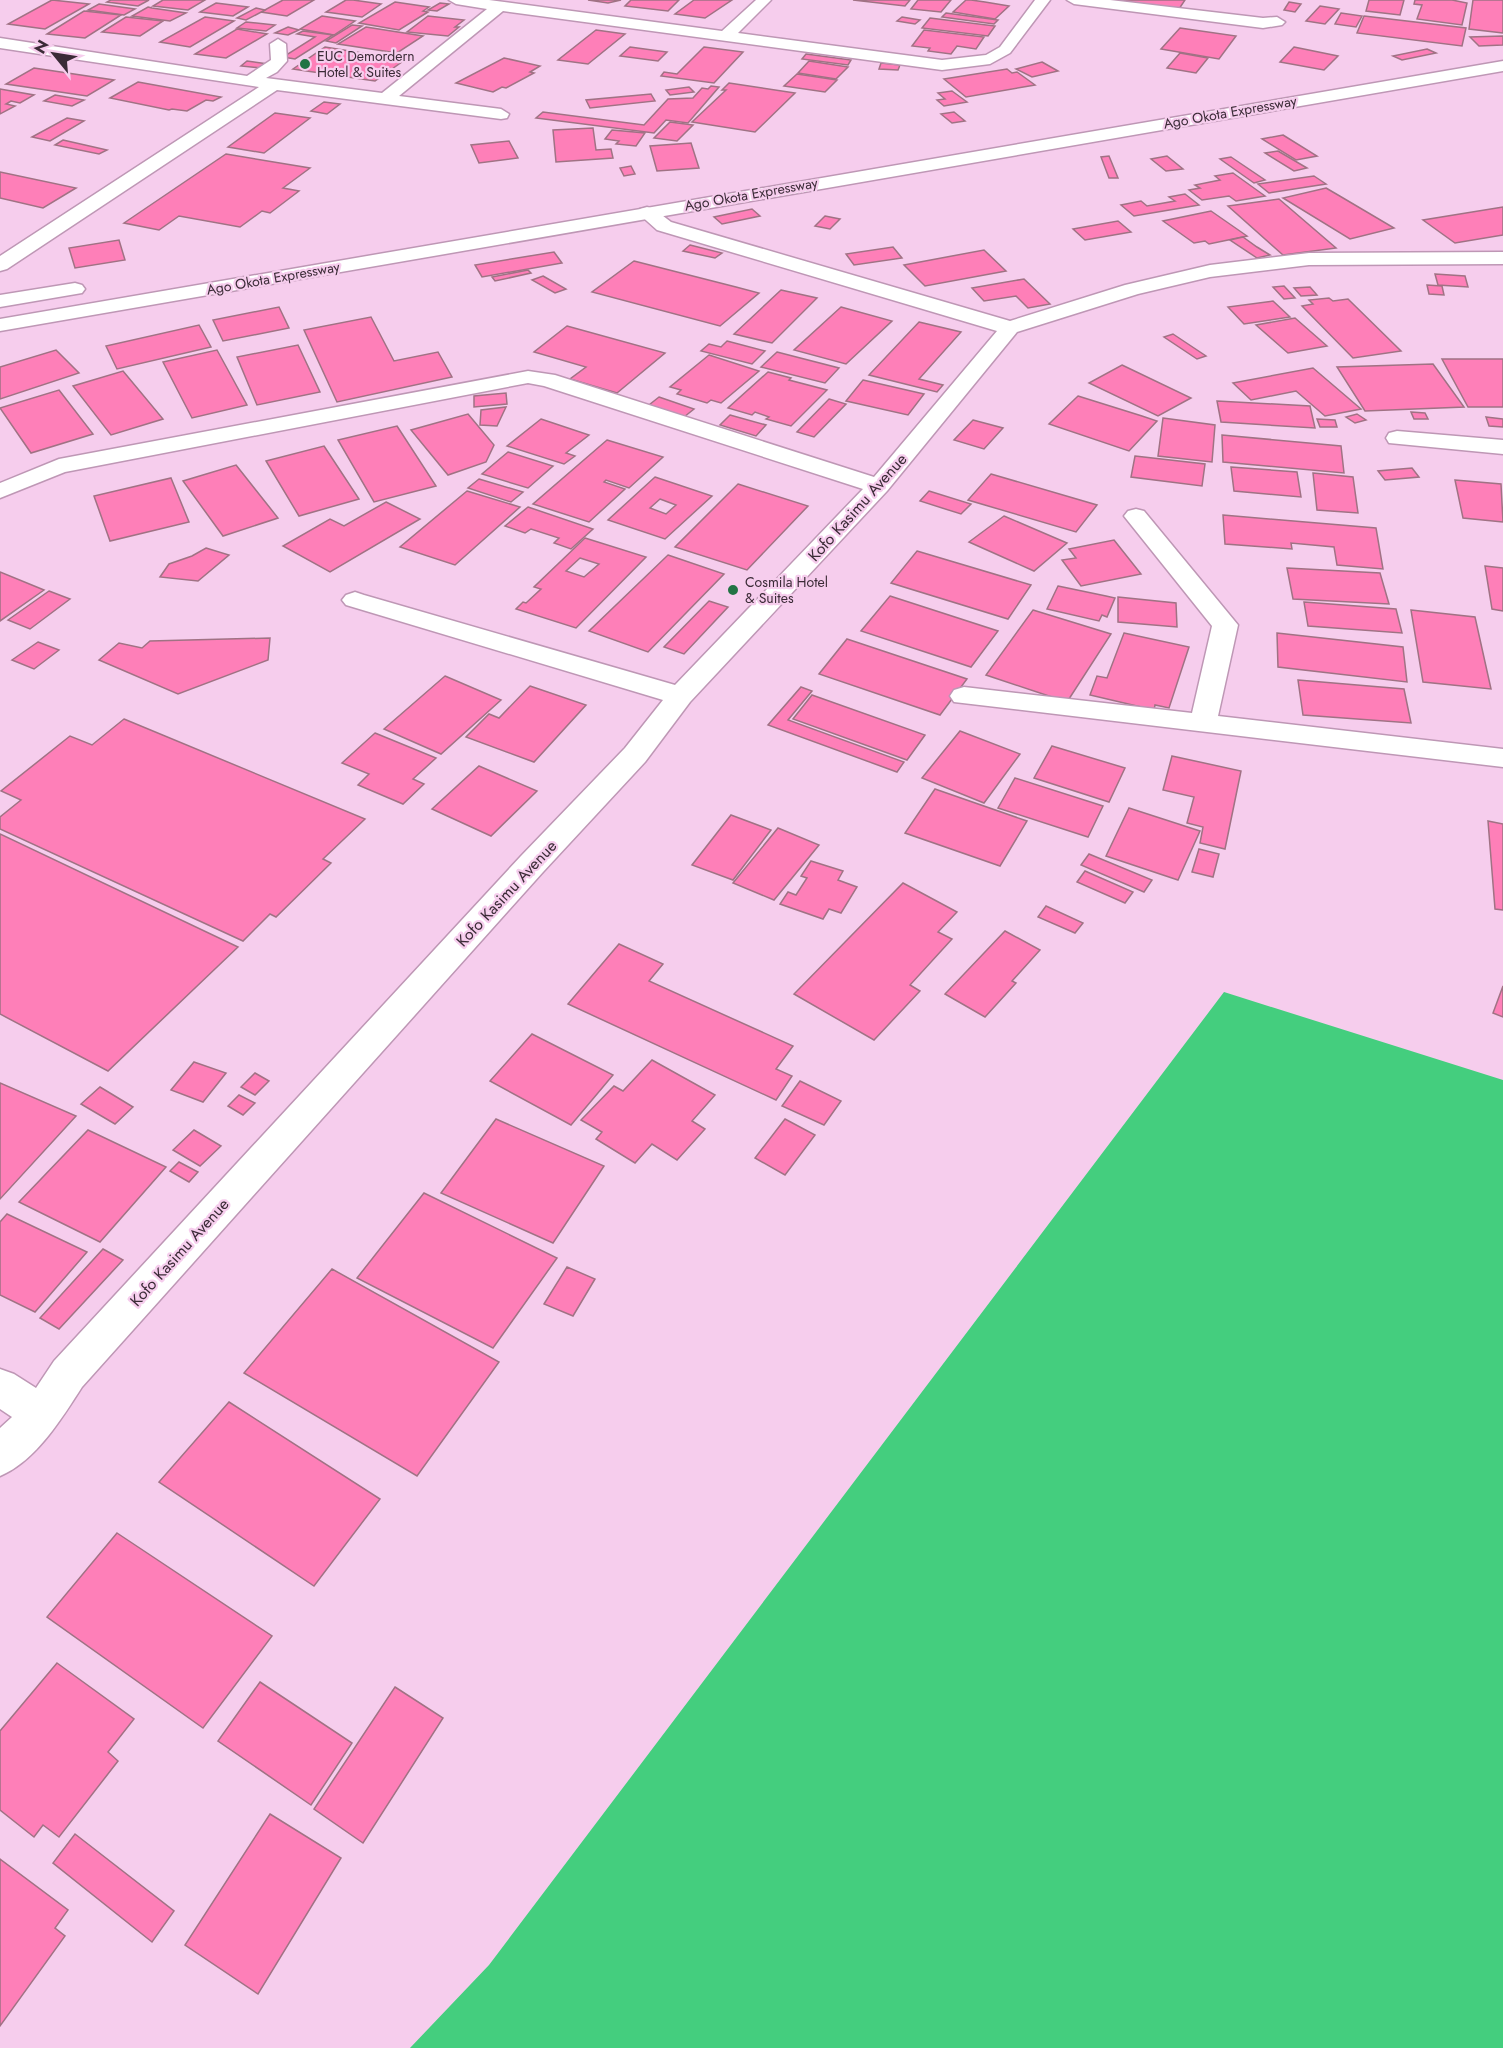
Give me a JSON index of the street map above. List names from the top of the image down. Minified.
{"streets":{"street":["Ago Okota Expressway","Kofo Kasimu Avenue"]},"places":["EUC Demordern Hotel & Suites","Cosmila Hotel & Suites"],"north":"top left"}
